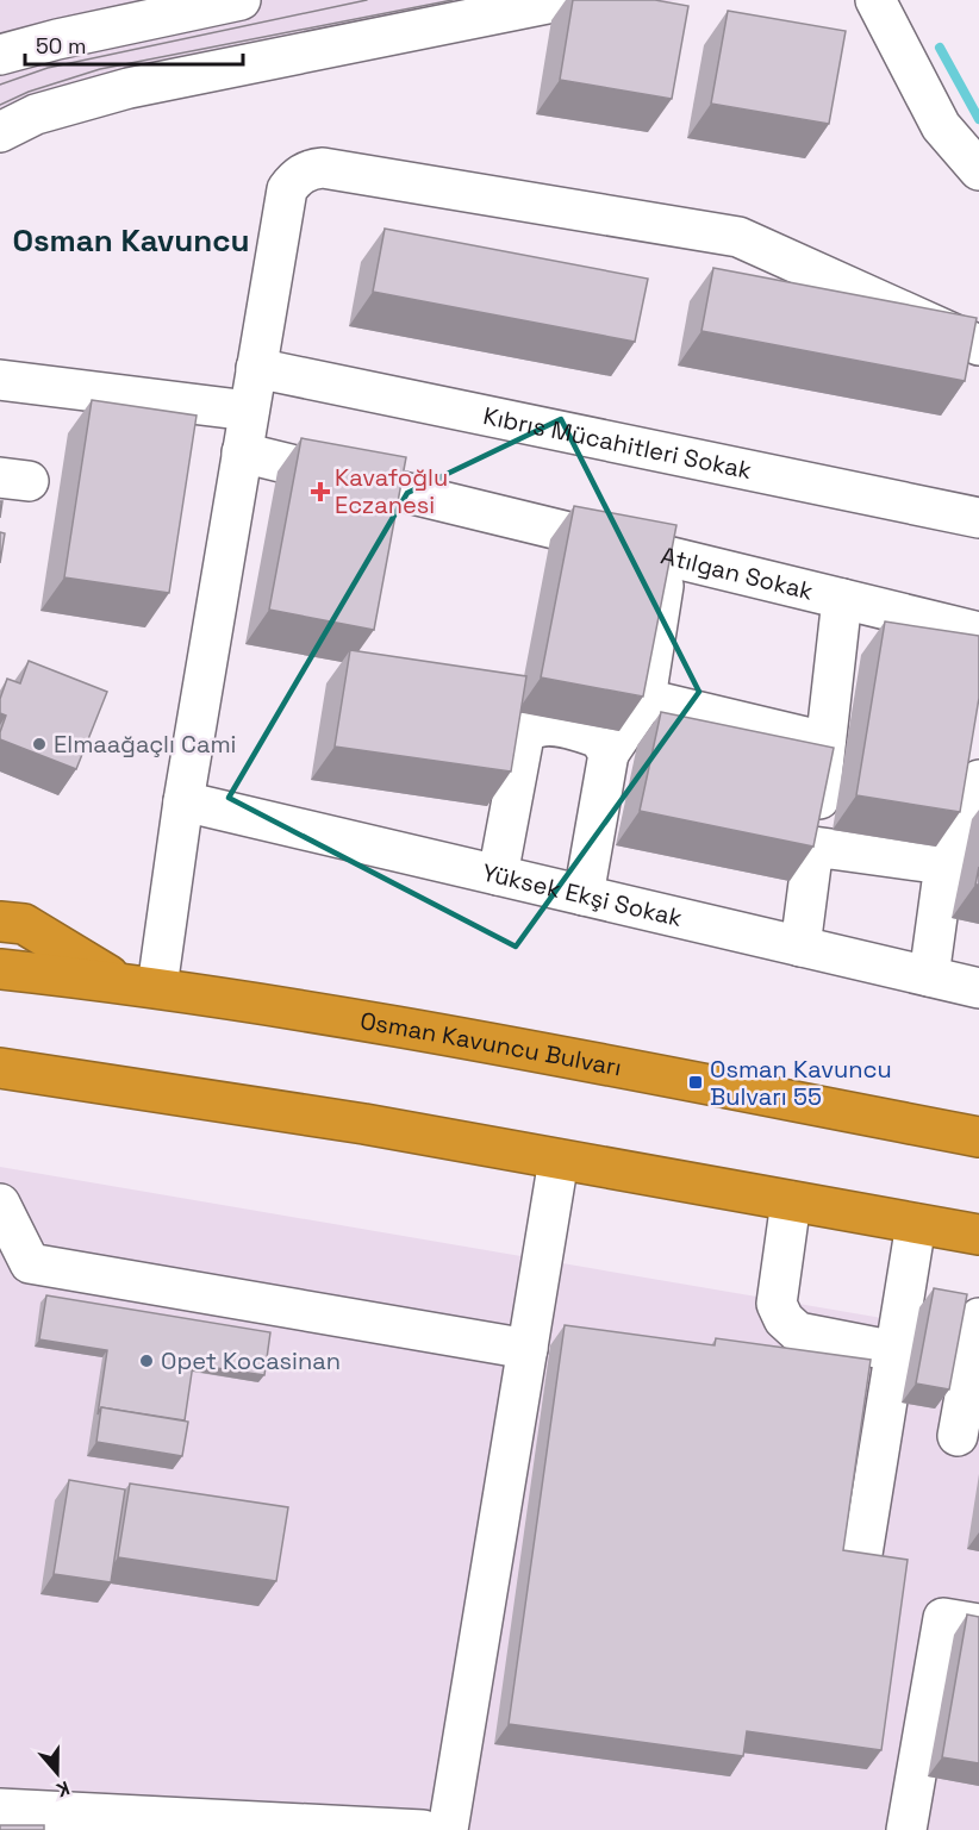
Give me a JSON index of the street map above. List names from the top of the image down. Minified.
{"streets":{"highway":["Osman Kavuncu Bulvarı"],"street":["Kıbrıs Mücahitleri Sokak","Atılgan Sokak","Yüksek Ekşi Sokak"]},"districts":["Osman Kavuncu"],"places":{"health":["Kavafoğlu Eczanesi"],"other":["Elmaağaçlı Cami","Opet Kocasinan"],"transit":["Osman Kavuncu Bulvarı 55"]},"scale_bar":"50 m","north":"bottom"}
